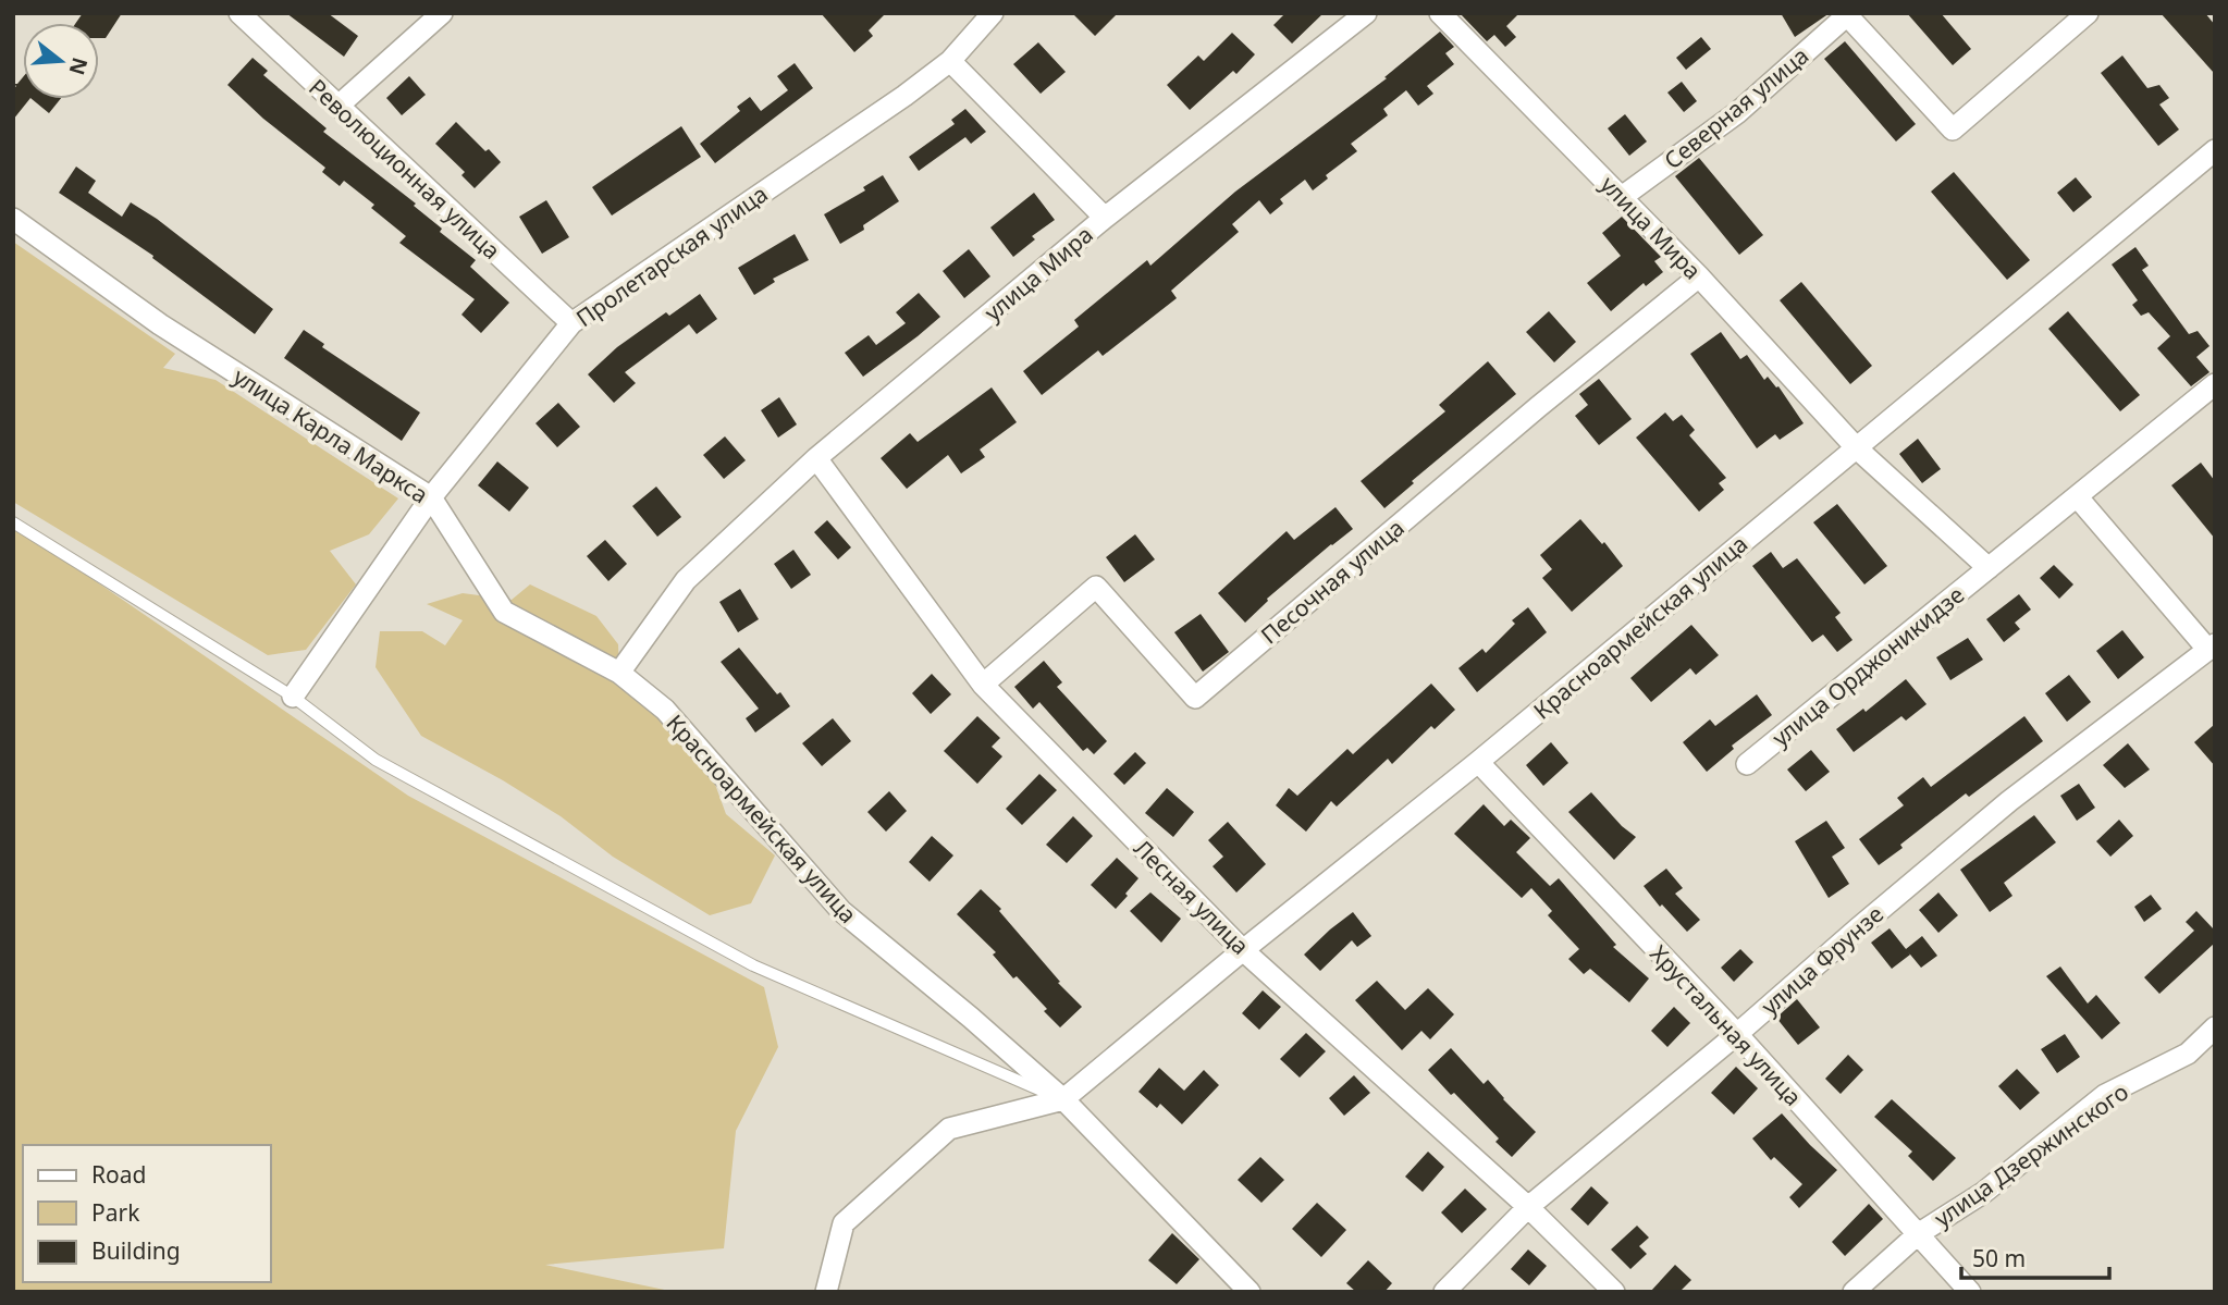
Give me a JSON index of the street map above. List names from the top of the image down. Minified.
{"streets":{"street":["Северная улица","Революционная улица","улица Мира","Пролетарская улица","улица Карла Маркса","Песочная улица","Красноармейская улица","улица Орджоникидзе","Лесная улица","улица Фрунзе","Хрустальная улица","улица Дзержинского"]},"crossings":[["Северная улица","улица Мира"],["Революционная улица","Пролетарская улица"],["улица Мира","улица Карла Маркса"],["улица Мира","Песочная улица"],["улица Мира","Красноармейская улица"],["улица Мира","улица Орджоникидзе"],["улица Мира","Лесная улица"],["Пролетарская улица","улица Карла Маркса"],["улица Карла Маркса","Красноармейская улица"],["Песочная улица","Лесная улица"],["Красноармейская улица","улица Орджоникидзе"],["Красноармейская улица","Лесная улица"],["Красноармейская улица","Хрустальная улица"],["Лесная улица","улица Фрунзе"],["улица Фрунзе","Хрустальная улица"],["Хрустальная улица","улица Дзержинского"]],"legend":["Road","Park","Building"],"scale_bar":"50 m","north":"right"}
